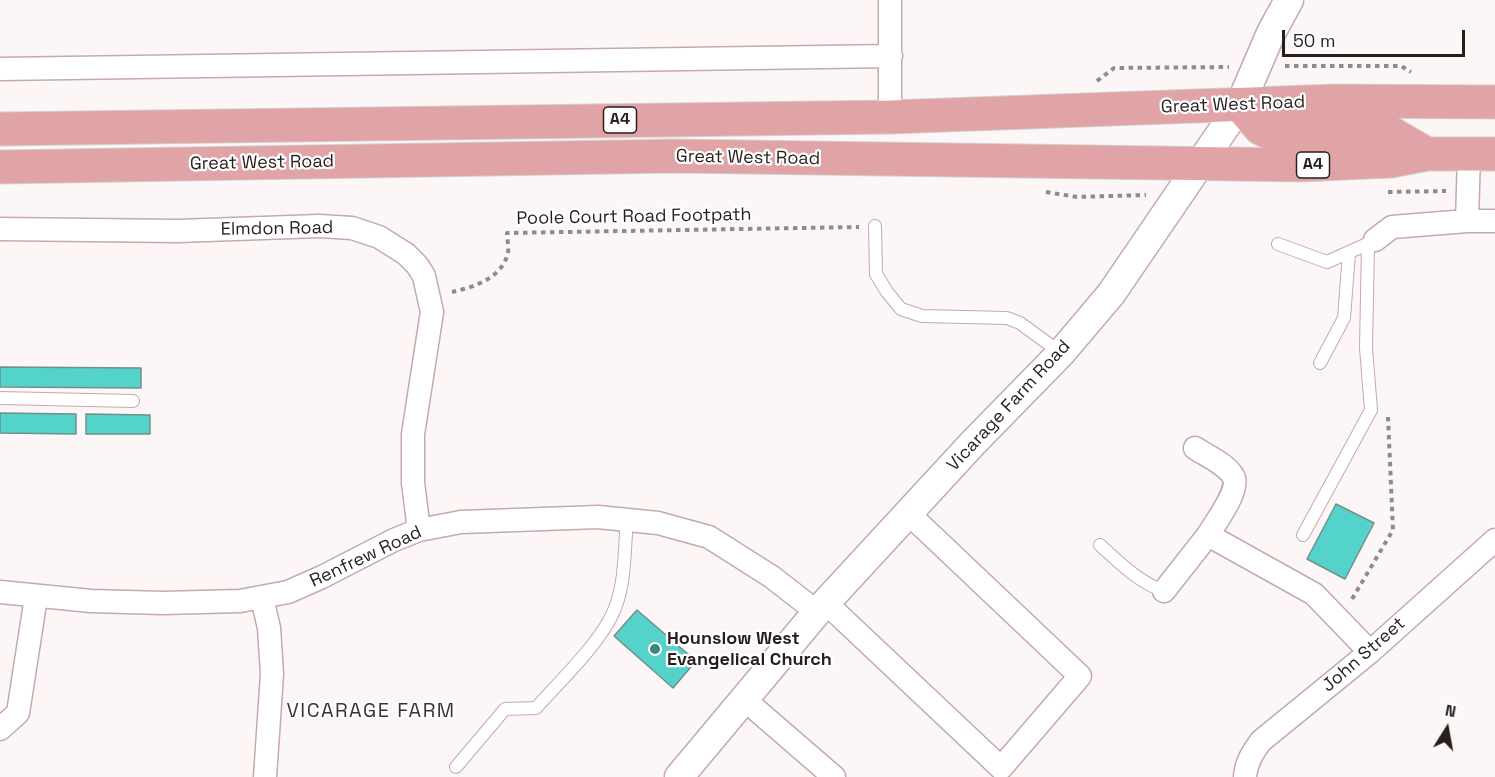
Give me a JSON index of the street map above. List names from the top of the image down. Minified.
{"streets":{"highway":["Great West Road","A4"],"street":["Elmdon Road","Vicarage Farm Road","Renfrew Road","John Street"],"path":["Poole Court Road Footpath"]},"crossings":[["Great West Road","A4"],["Great West Road","Vicarage Farm Road"],["A4","Vicarage Farm Road"],["Poole Court Road Footpath","Elmdon Road"],["Elmdon Road","Renfrew Road"],["Vicarage Farm Road","Renfrew Road"]],"districts":["VICARAGE FARM"],"places":["Hounslow West Evangelical Church"],"scale_bar":"50 m","north":"top"}
